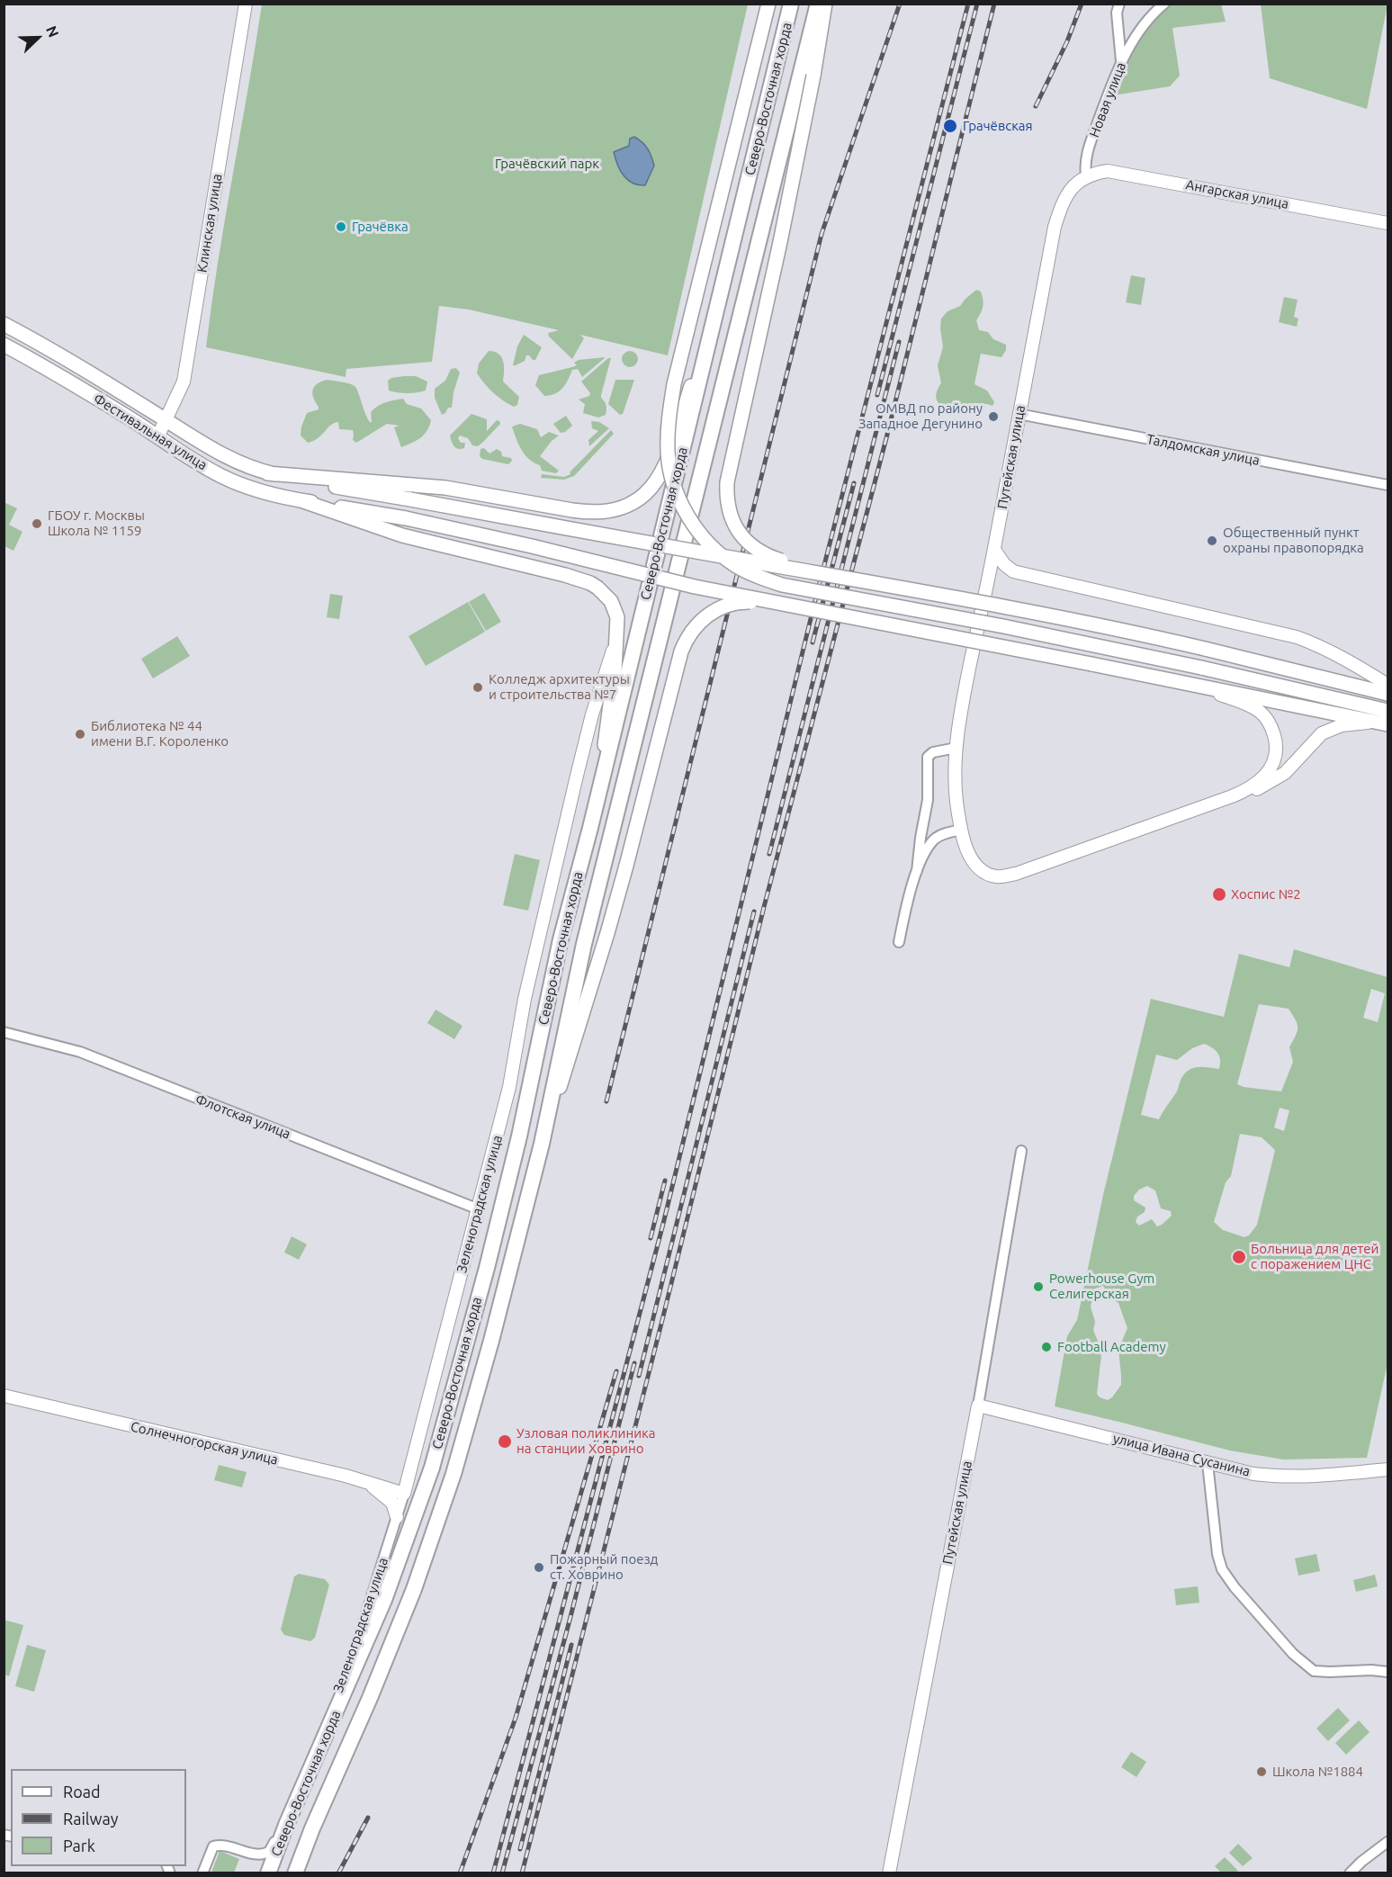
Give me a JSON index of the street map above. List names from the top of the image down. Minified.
{"streets":{"main road":["Северо-Восточная хорда","Фестивальная улица"],"street":["Новая улица","Ангарская улица","Клинская улица","Талдомская улица","Путейская улица","Флотская улица","Зеленоградская улица","Солнечногорская улица","улица Ивана Сусанина"]},"crossings":[["Новая улица","Ангарская улица"],["Новая улица","Путейская улица"],["Ангарская улица","Путейская улица"],["Клинская улица","Фестивальная улица"],["Талдомская улица","Путейская улица"],["Путейская улица","улица Ивана Сусанина"],["Флотская улица","Зеленоградская улица"],["Зеленоградская улица","Солнечногорская улица"]],"parks":["Грачёвский парк"],"places":["Грачёвская","Грачёвка","ОМВД по району Западное Дегунино","ГБОУ г. Москвы Школа № 1159","Общественный пункт охраны правопорядка","Колледж архитектуры и строительства №7","Библиотека № 44 имени В.Г. Короленко","Хоспис №2","Больница для детей с поражением ЦНС","Powerhouse Gym Селигерская","Football Academy","Узловая поликлиника на станции Ховрино","Пожарный поезд ст. Ховрино","Школа №1884"],"legend":["Road","Railway","Park"],"north":"top right"}
